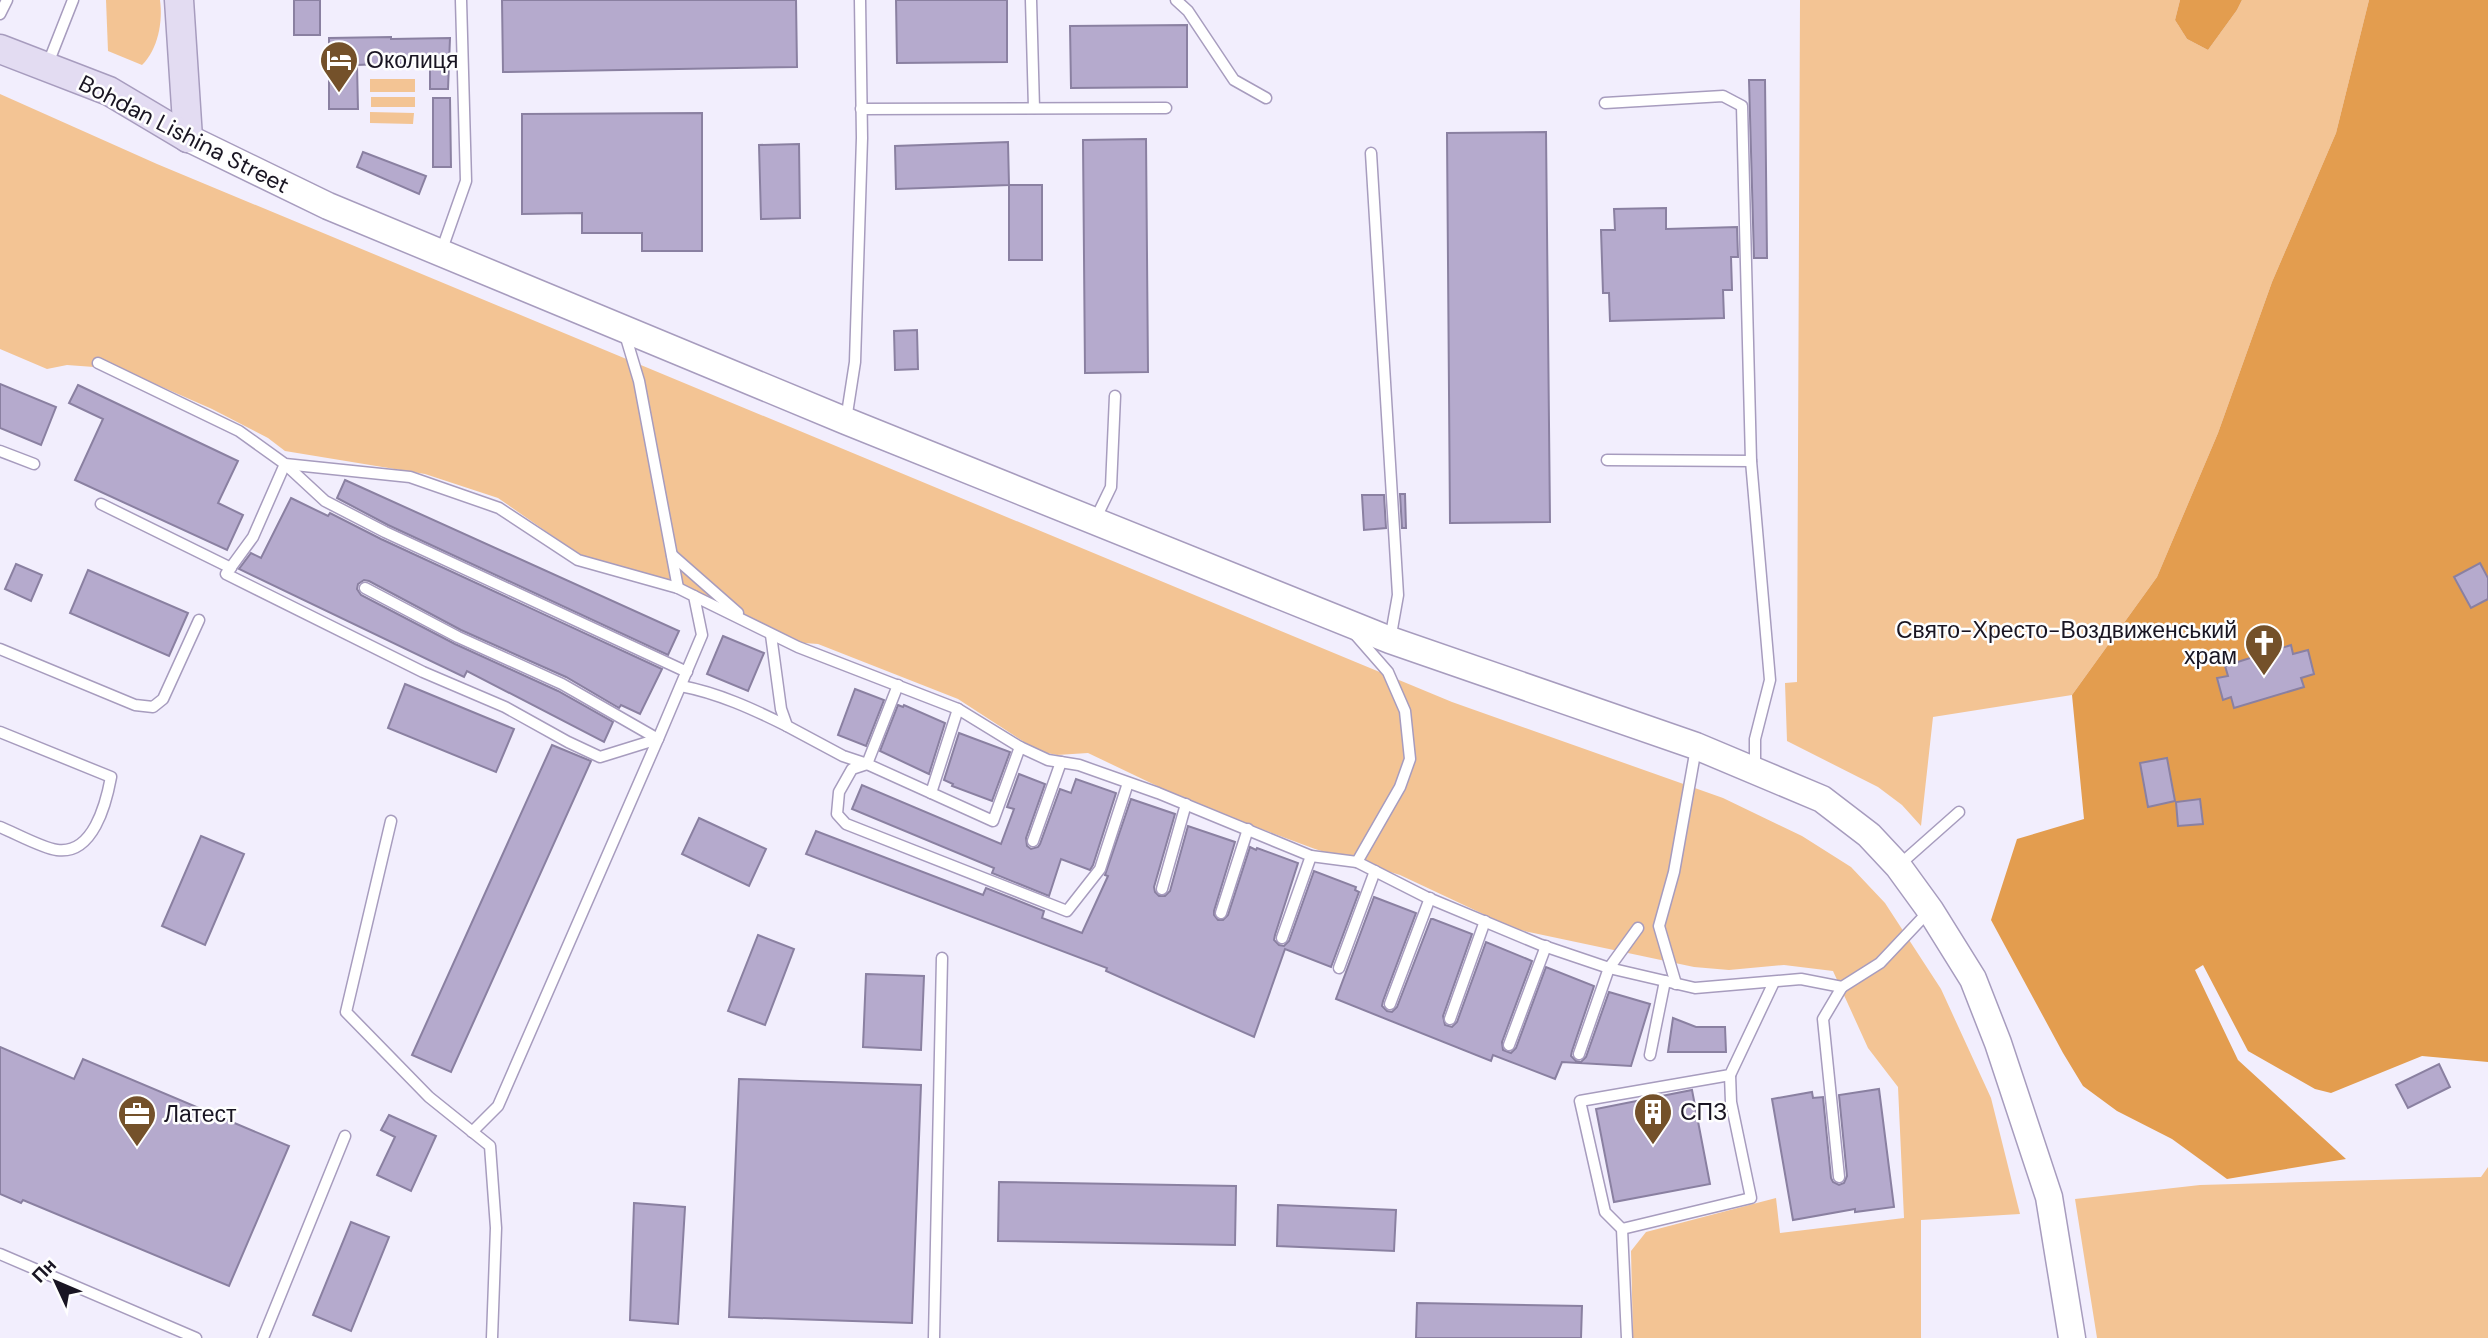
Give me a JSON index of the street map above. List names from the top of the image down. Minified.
{"streets":{"main road":["Bohdan Lishina Street"]},"places":{"hotel":["Околиця"],"church":["Свято-Хресто-Воздвиженський храм"],"building":["СПЗ"],"office":["Латест"]},"north":"top left"}
